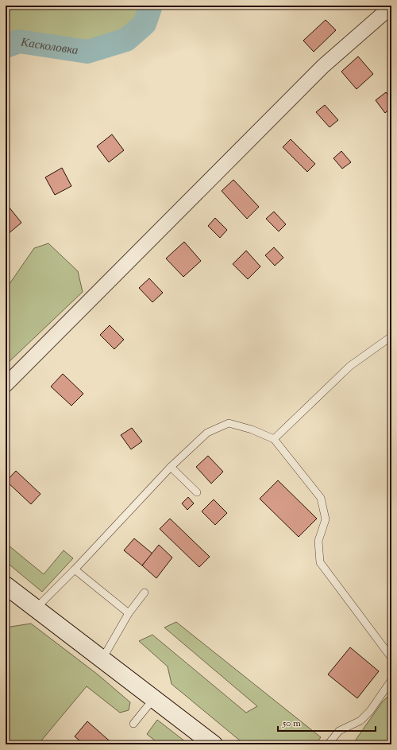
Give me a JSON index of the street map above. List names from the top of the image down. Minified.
{"water":["Касколовка"],"scale_bar":"50 m"}
